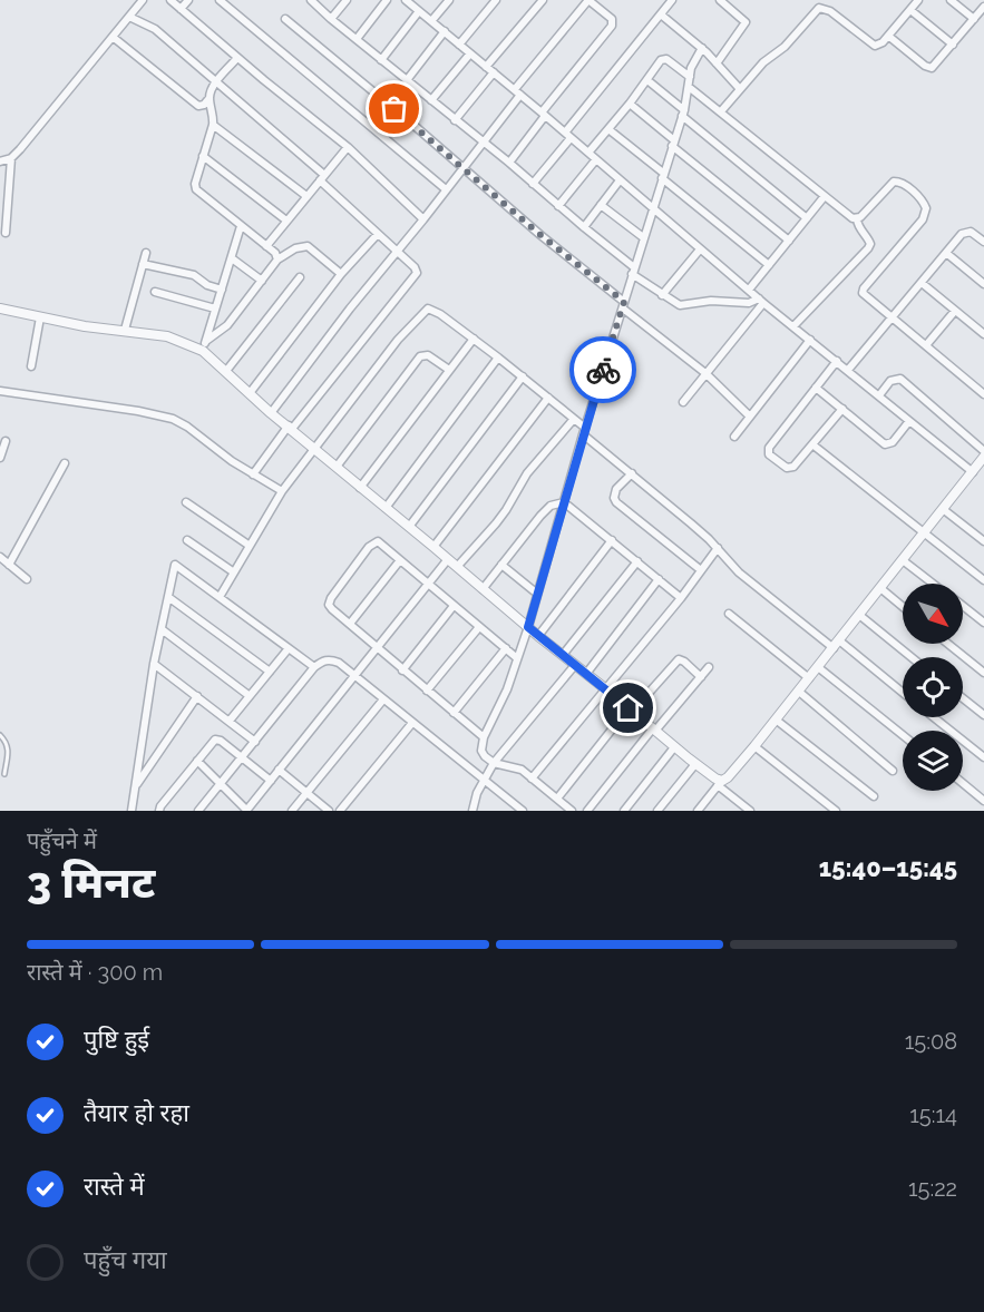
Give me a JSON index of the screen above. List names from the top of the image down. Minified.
{"north":"bottom right","page":{"heading":["3 मिनट","पहुँचने में","15:40–15:45"],"bar":"रास्ते में · 300 m","list":[["पुष्टि हुई","15:08"],["तैयार हो रहा","15:14"],["रास्ते में","15:22"],"पहुँच गया"]}}
